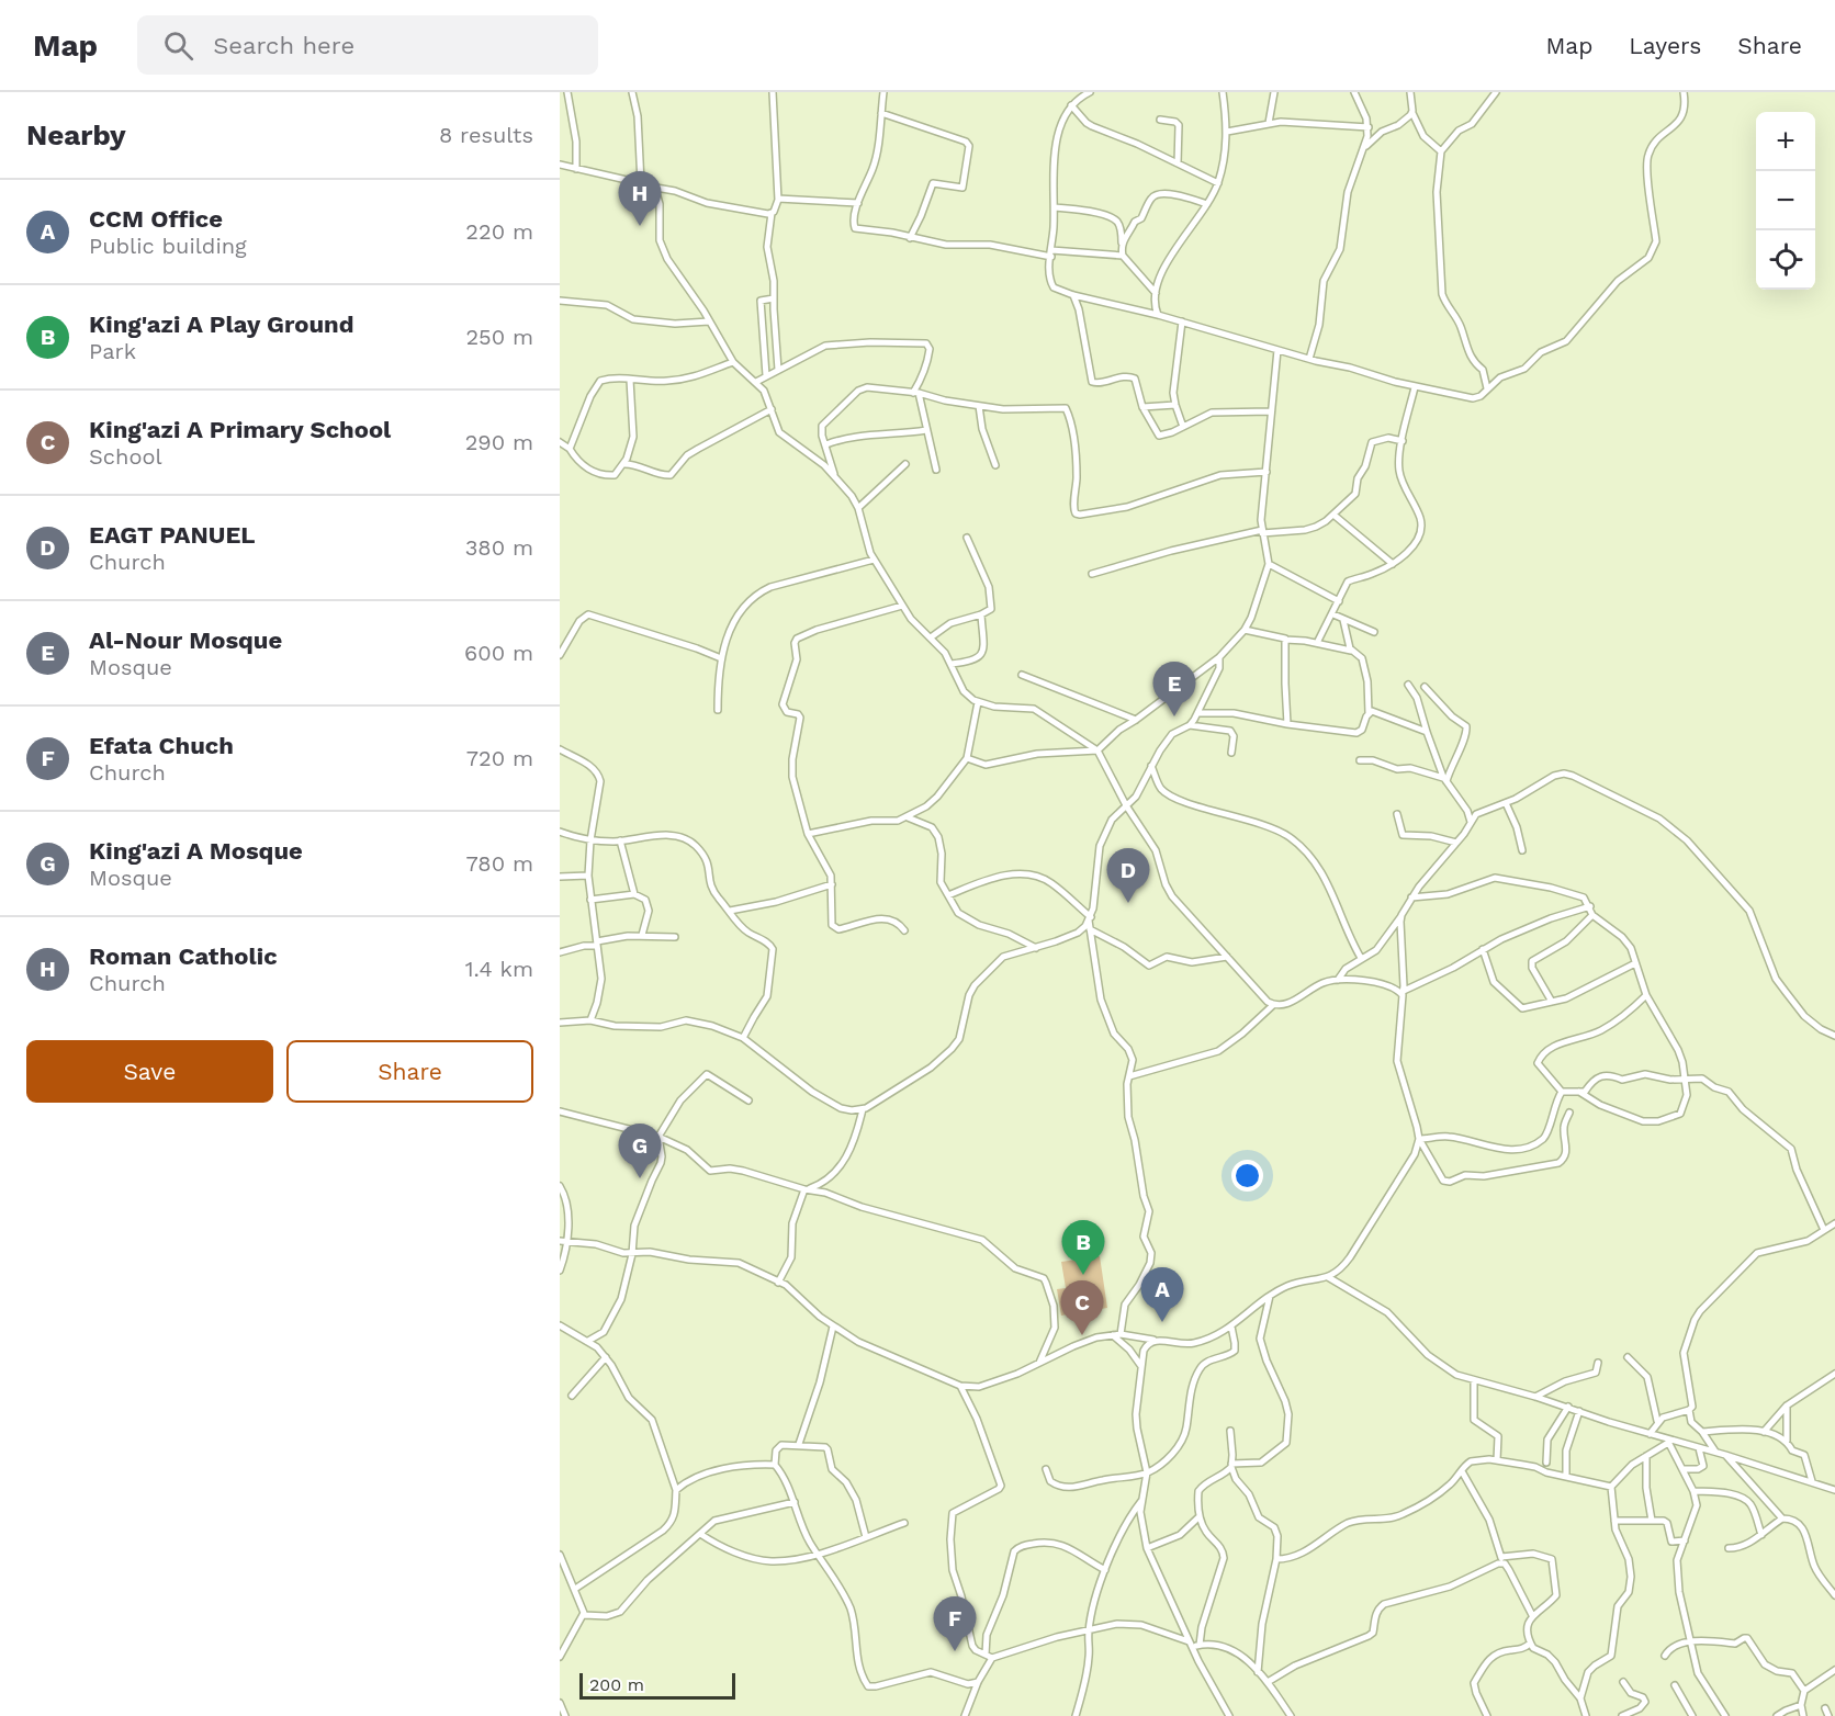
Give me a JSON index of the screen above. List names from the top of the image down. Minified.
{"scale_bar":"200 m","page":{"header":"Map","search":"Search here","nav":["Map","Layers","Share"],"heading":["Nearby","8 results"],"map_buttons":["+","−"],"pins":["H","E","D","G","B","A","C","F"],"list":[{"mark":"A","name":"CCM Office","note":"Public building","value":"220 m"},{"mark":"B","name":"King'azi A Play Ground","note":"Park","value":"250 m"},{"mark":"C","name":"King'azi A Primary School","note":"School","value":"290 m"},{"mark":"D","name":"EAGT PANUEL","note":"Church","value":"380 m"},{"mark":"E","name":"Al-Nour Mosque","note":"Mosque","value":"600 m"},{"mark":"F","name":"Efata Chuch","note":"Church","value":"720 m"},{"mark":"G","name":"King'azi A Mosque","note":"Mosque","value":"780 m"},{"mark":"H","name":"Roman Catholic","note":"Church","value":"1.4 km"}],"buttons":["Save","Share"],"scale":"200 m"}}
